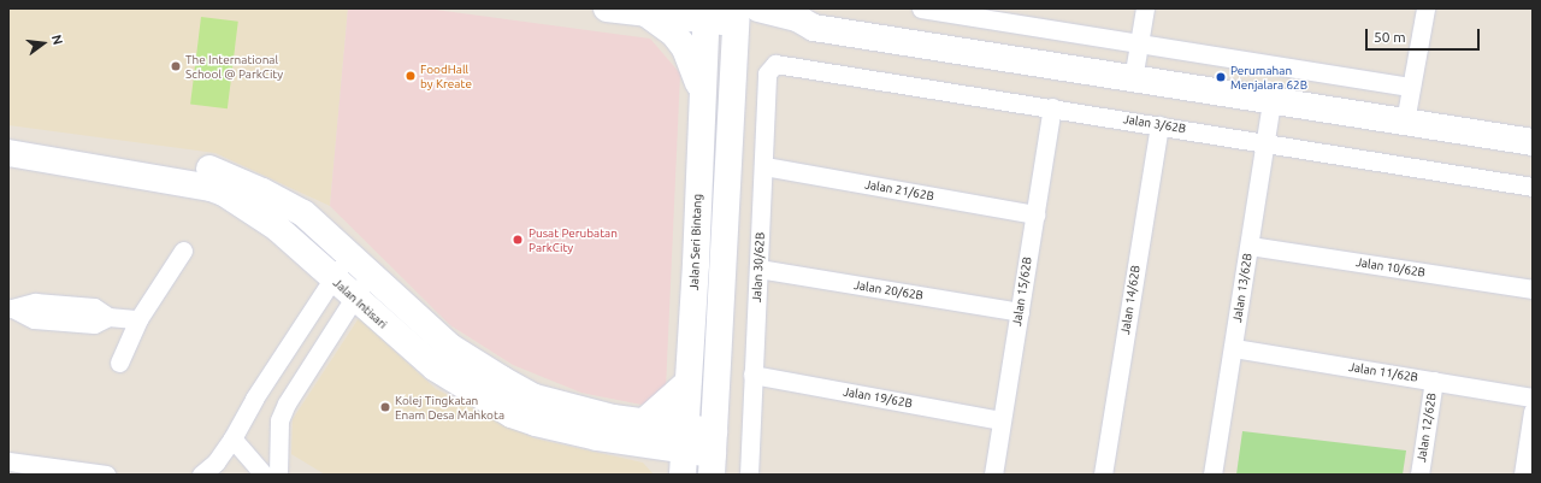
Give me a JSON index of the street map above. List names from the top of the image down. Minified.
{"streets":{"street":["Jalan 3/62B","Jalan 21/62B","Jalan Seri Bintang","Jalan 30/62B","Jalan 10/62B","Jalan 13/62B","Jalan 20/62B","Jalan 15/62B","Jalan 14/62B","Jalan Intisari","Jalan 11/62B","Jalan 19/62B","Jalan 12/62B"]},"crossings":[["Jalan 3/62B","Jalan 30/62B"],["Jalan 3/62B","Jalan 13/62B"],["Jalan 3/62B","Jalan 15/62B"],["Jalan 3/62B","Jalan 14/62B"],["Jalan 21/62B","Jalan 30/62B"],["Jalan 21/62B","Jalan 15/62B"],["Jalan Seri Bintang","Jalan Intisari"],["Jalan 30/62B","Jalan 20/62B"],["Jalan 30/62B","Jalan 19/62B"],["Jalan 10/62B","Jalan 13/62B"],["Jalan 13/62B","Jalan 11/62B"],["Jalan 20/62B","Jalan 15/62B"],["Jalan 15/62B","Jalan 19/62B"],["Jalan 11/62B","Jalan 12/62B"]],"places":["The International School @ ParkCity","FoodHall by Kreate","Perumahan Menjalara 62B","Pusat Perubatan ParkCity","Kolej Tingkatan Enam Desa Mahkota"],"scale_bar":"50 m","north":"right"}
